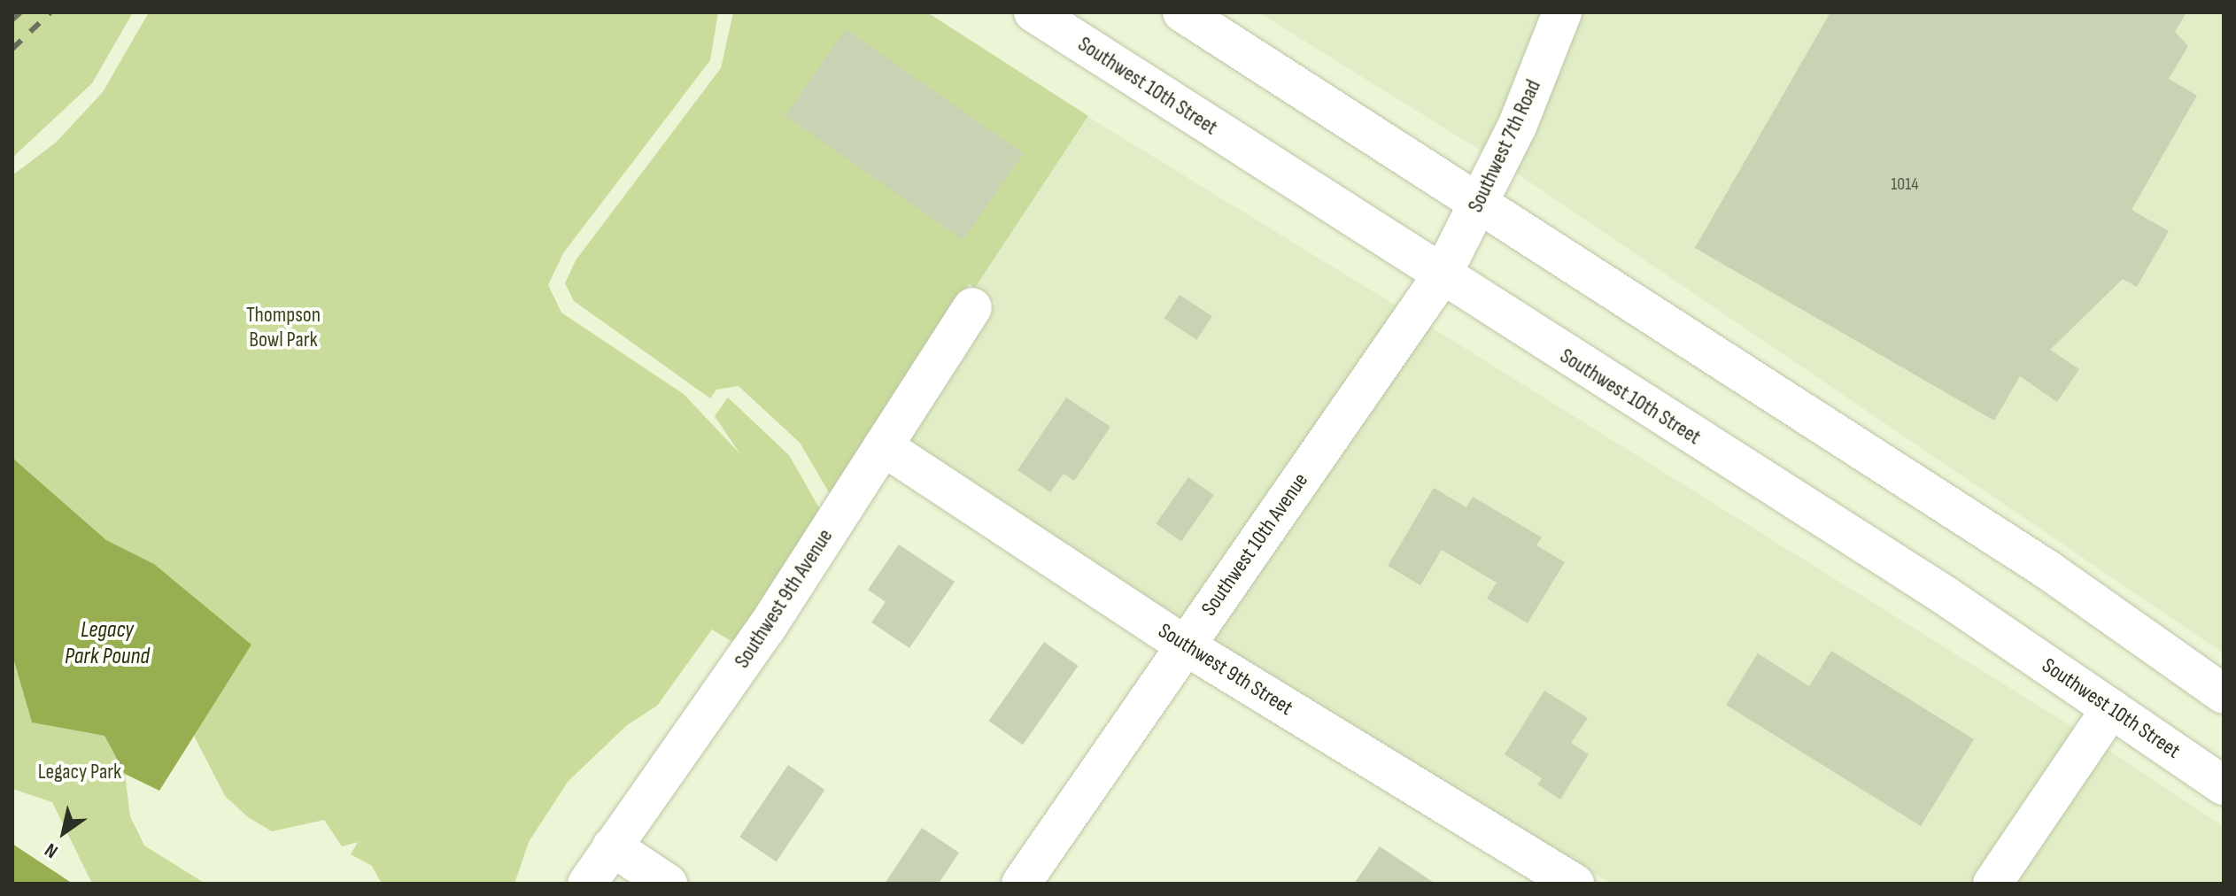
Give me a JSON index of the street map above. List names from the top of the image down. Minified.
{"streets":{"street":["Southwest 10th Street","Southwest 7th Road","Southwest 10th Avenue","Southwest 9th Avenue","Southwest 9th Street"]},"crossings":[["Southwest 10th Street","Southwest 7th Road"],["Southwest 10th Street","Southwest 10th Avenue"],["Southwest 7th Road","Southwest 10th Avenue"],["Southwest 10th Avenue","Southwest 9th Street"],["Southwest 9th Avenue","Southwest 9th Street"]],"water":["Legacy Park Pound"],"parks":["Thompson Bowl Park","Legacy Park"],"house_numbers":["1014"],"north":"bottom left"}
